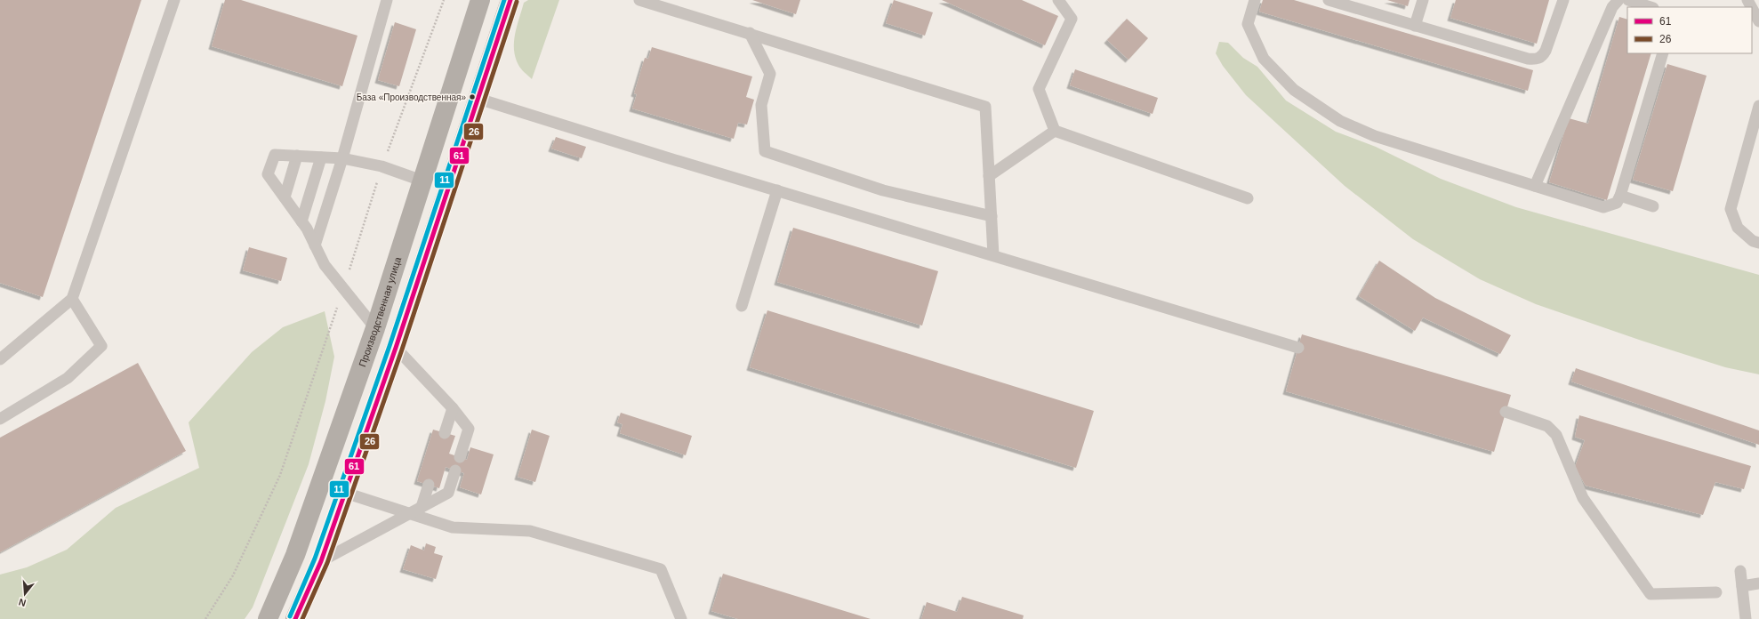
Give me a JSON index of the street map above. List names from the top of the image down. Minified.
{"streets":{"highway":["Производственная улица"]},"places":["База «Производственная»"],"lines":["transit line 61","transit line 11","transit line 26"],"legend":["61","26"],"north":"bottom"}
